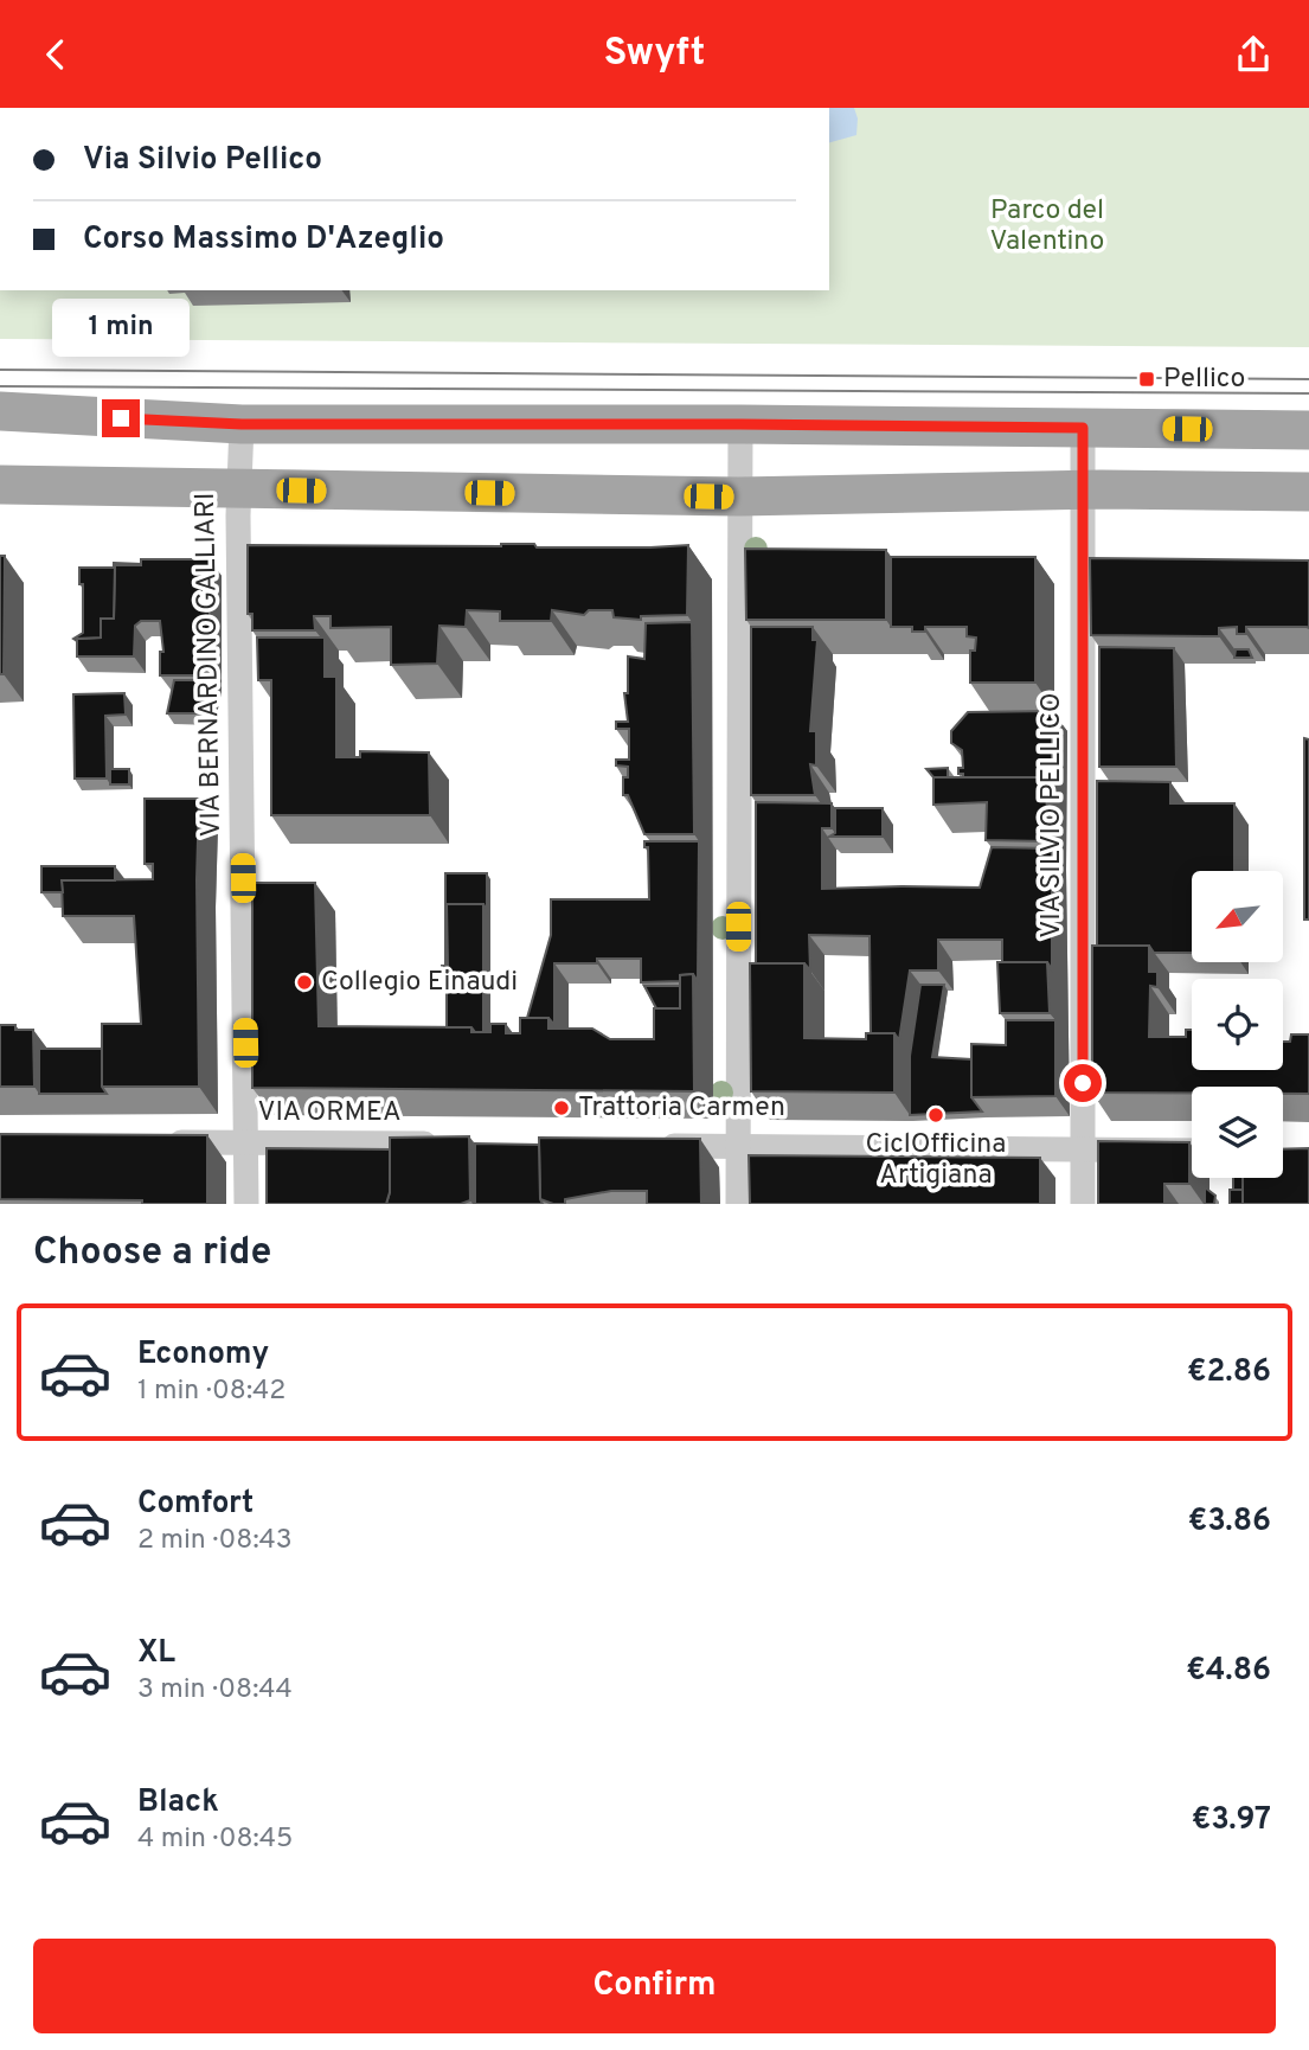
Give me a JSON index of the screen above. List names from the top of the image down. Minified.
{"streets":{"street":["VIA BERNARDINO GALLIARI","VIA SILVIO PELLICO","VIA ORMEA"]},"crossings":[["VIA BERNARDINO GALLIARI","VIA ORMEA"]],"parks":["Parco del Valentino"],"places":{"transit":["Pellico"],"other":["Collegio Einaudi","Trattoria Carmen","CiclOfficina Artigiana"]},"north":"bottom left","page":{"header":"Swyft","banner":["Via Silvio Pellico","Corso Massimo D'Azeglio"],"bubble":"1 min","heading":"Choose a ride","list":[{"name":"Economy","note":"1 min · 08:42","value":"€2.86"},{"name":"Comfort","note":"2 min · 08:43","value":"€3.86"},{"name":"XL","note":"3 min · 08:44","value":"€4.86"},{"name":"Black","note":"4 min · 08:45","value":"€3.97"}],"buttons":"Confirm"}}
